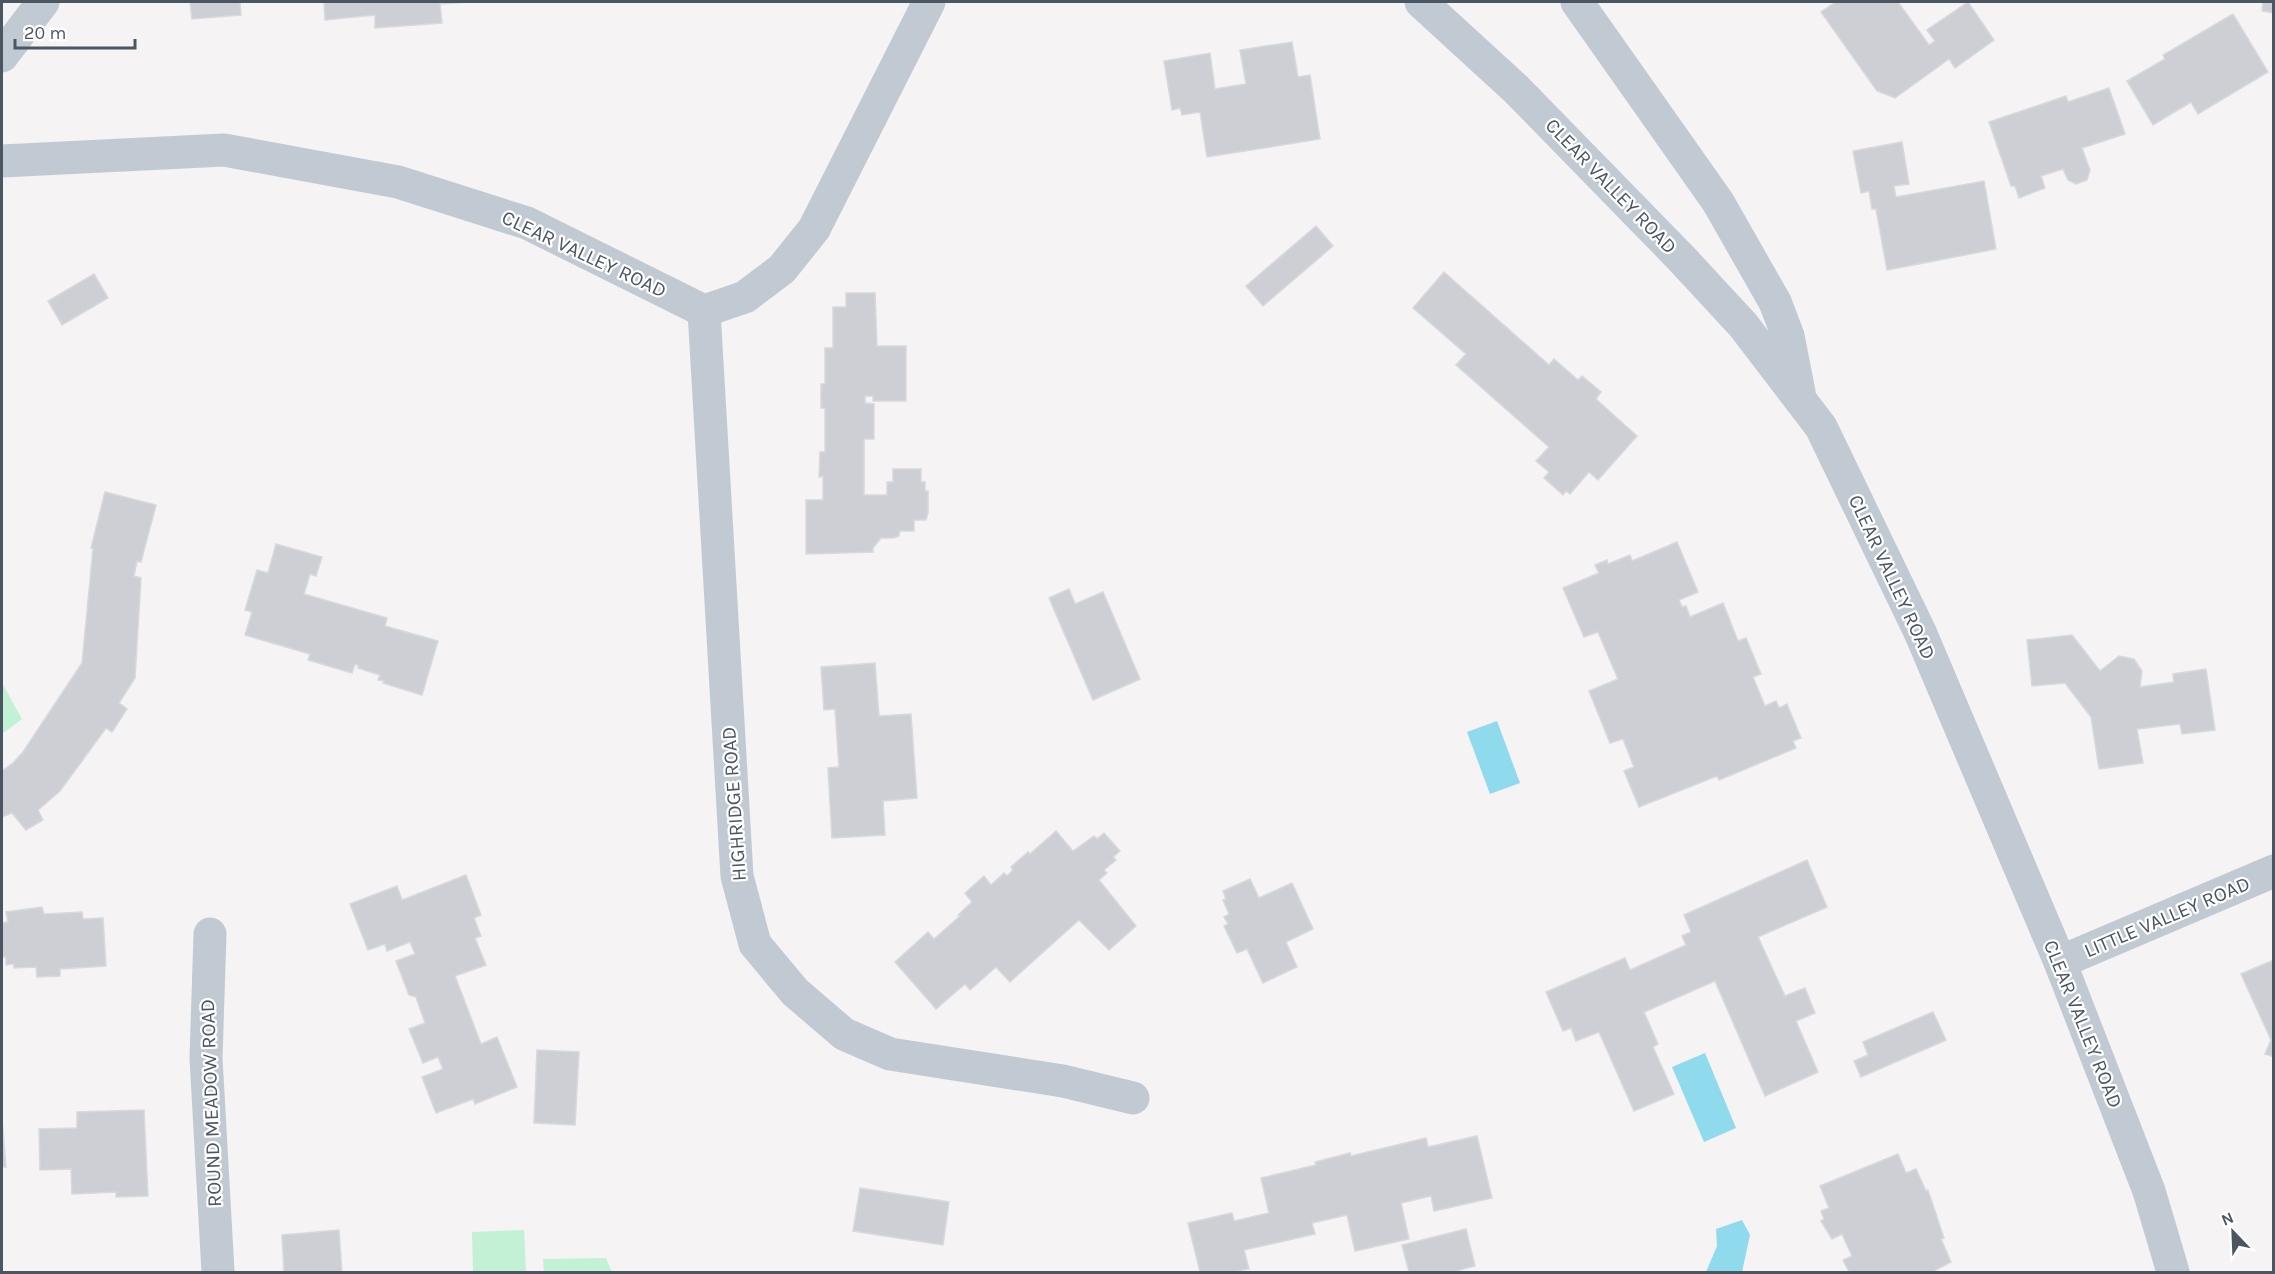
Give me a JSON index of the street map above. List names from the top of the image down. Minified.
{"streets":{"street":["CLEAR VALLEY ROAD","HIGHRIDGE ROAD","LITTLE VALLEY ROAD","ROUND MEADOW ROAD"]},"crossings":[["CLEAR VALLEY ROAD","HIGHRIDGE ROAD"],["CLEAR VALLEY ROAD","LITTLE VALLEY ROAD"]],"scale_bar":"20 m","north":"top left"}
